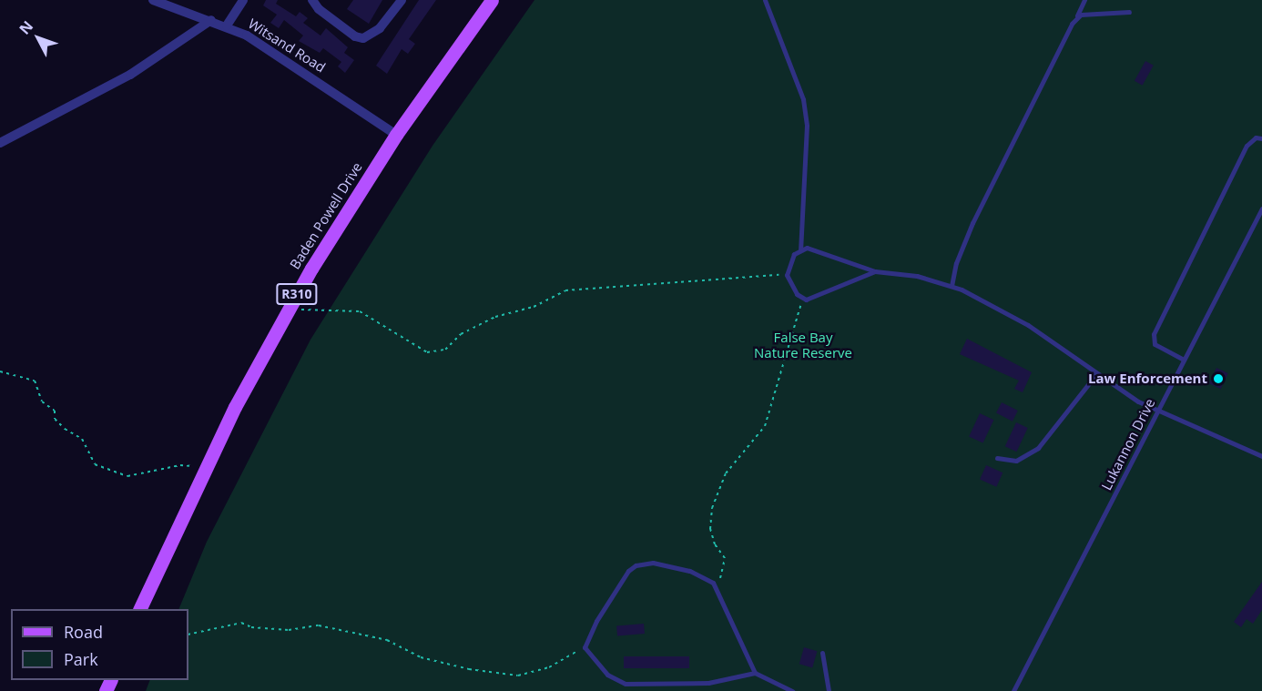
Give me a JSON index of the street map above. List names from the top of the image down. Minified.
{"streets":{"main road":["Baden Powell Drive","R310"],"street":["Witsand Road"],"lane":["Lukannon Drive"]},"crossings":[["Witsand Road","Baden Powell Drive"]],"parks":["False Bay Nature Reserve"],"places":["Law Enforcement"],"legend":["Road","Park"],"north":"top left"}
